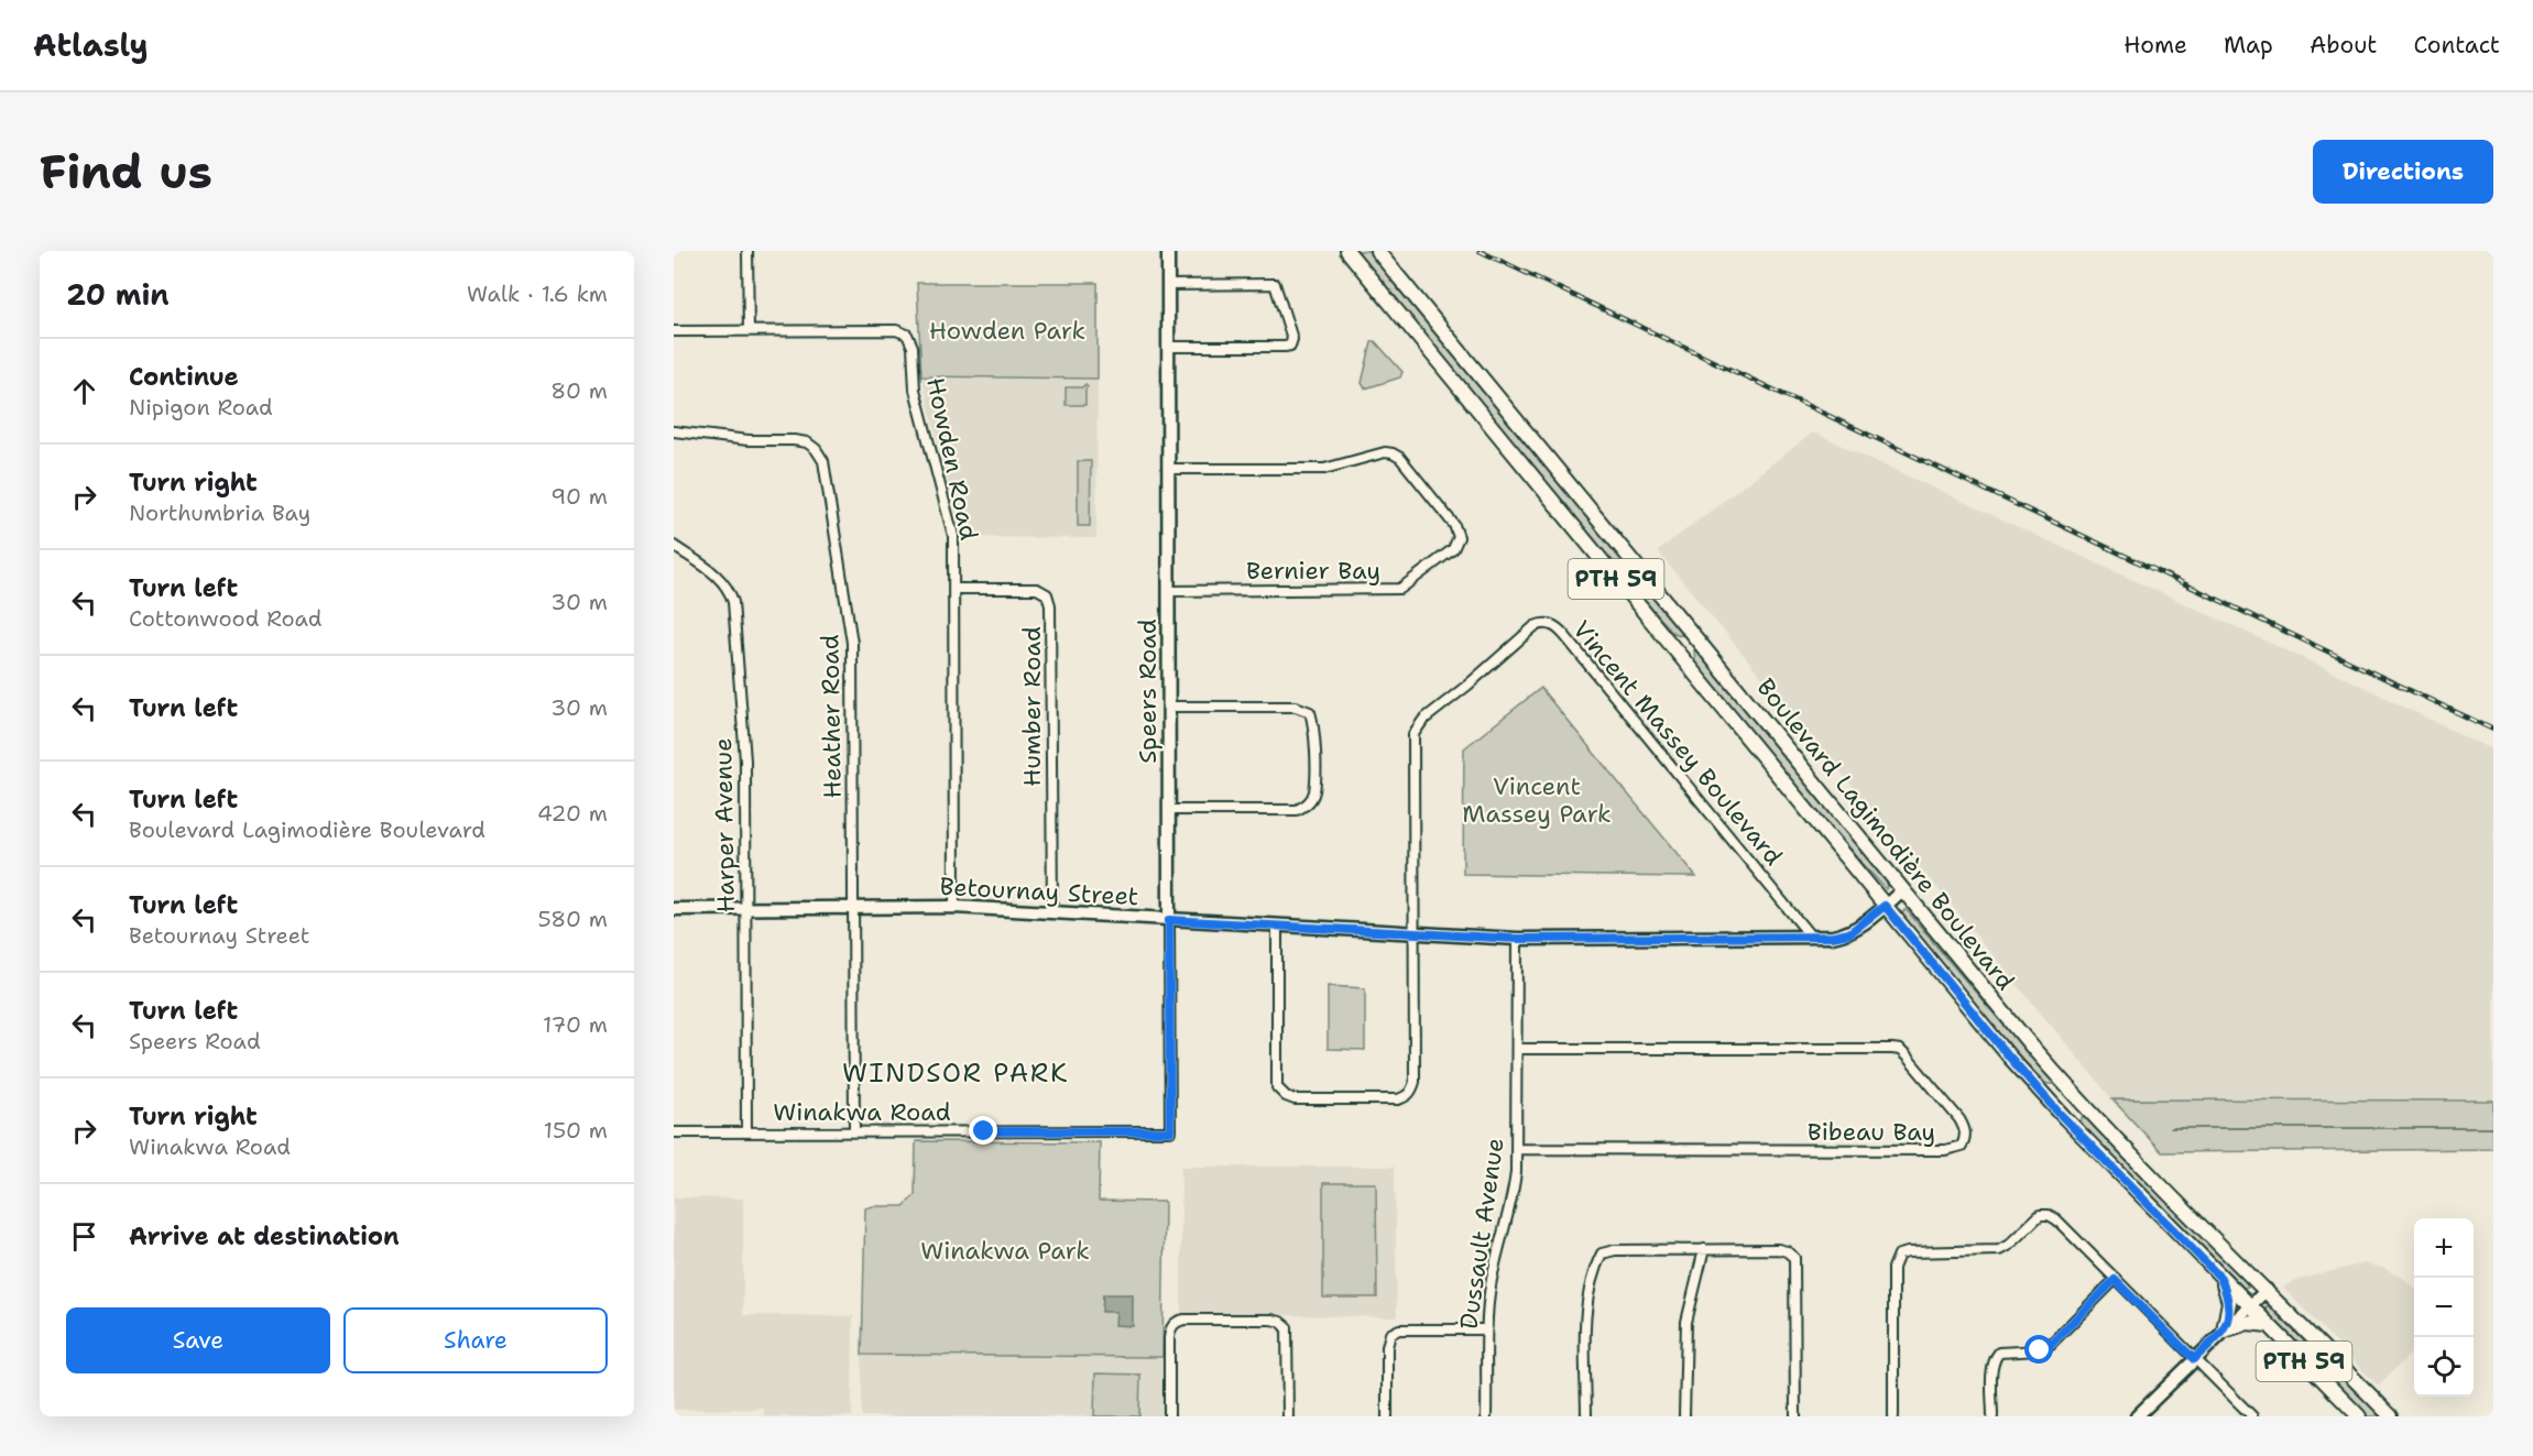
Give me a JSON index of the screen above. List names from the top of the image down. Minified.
{"streets":{"main road":["PTH 59","Boulevard Lagimodière Boulevard"],"street":["Howden Road","Bernier Bay","Speers Road","Humber Road","Heather Road","Vincent Massey Boulevard","Harper Avenue","Betournay Street","Winakwa Road","Bibeau Bay","Dussault Avenue"]},"crossings":[["Howden Road","Humber Road"],["Howden Road","Betournay Street"],["Bernier Bay","Speers Road"],["Speers Road","Betournay Street"],["Speers Road","Winakwa Road"],["Humber Road","Betournay Street"],["Heather Road","Betournay Street"],["Heather Road","Winakwa Road"],["Vincent Massey Boulevard","Betournay Street"],["Harper Avenue","Betournay Street"],["Harper Avenue","Winakwa Road"],["Boulevard Lagimodière Boulevard","Betournay Street"],["Betournay Street","Dussault Avenue"],["Bibeau Bay","Dussault Avenue"]],"districts":["WINDSOR PARK"],"parks":["Howden Park","Vincent Massey Park","Winakwa Park"],"page":{"header":"Atlasly","nav":["Home","Map","About","Contact"],"buttons":["Directions",["Save","Share"]],"title":"Find us","heading":["20 min","Walk · 1.6 km"],"list":[["Continue","Nipigon Road","80 m"],["Turn right","Northumbria Bay","90 m"],["Turn left","Cottonwood Road","30 m"],["Turn left","30 m"],["Turn left","Boulevard Lagimodière Boulevard","420 m"],["Turn left","Betournay Street","580 m"],["Turn left","Speers Road","170 m"],["Turn right","Winakwa Road","150 m"],"Arrive at destination"],"map_buttons":["+","−"]}}
